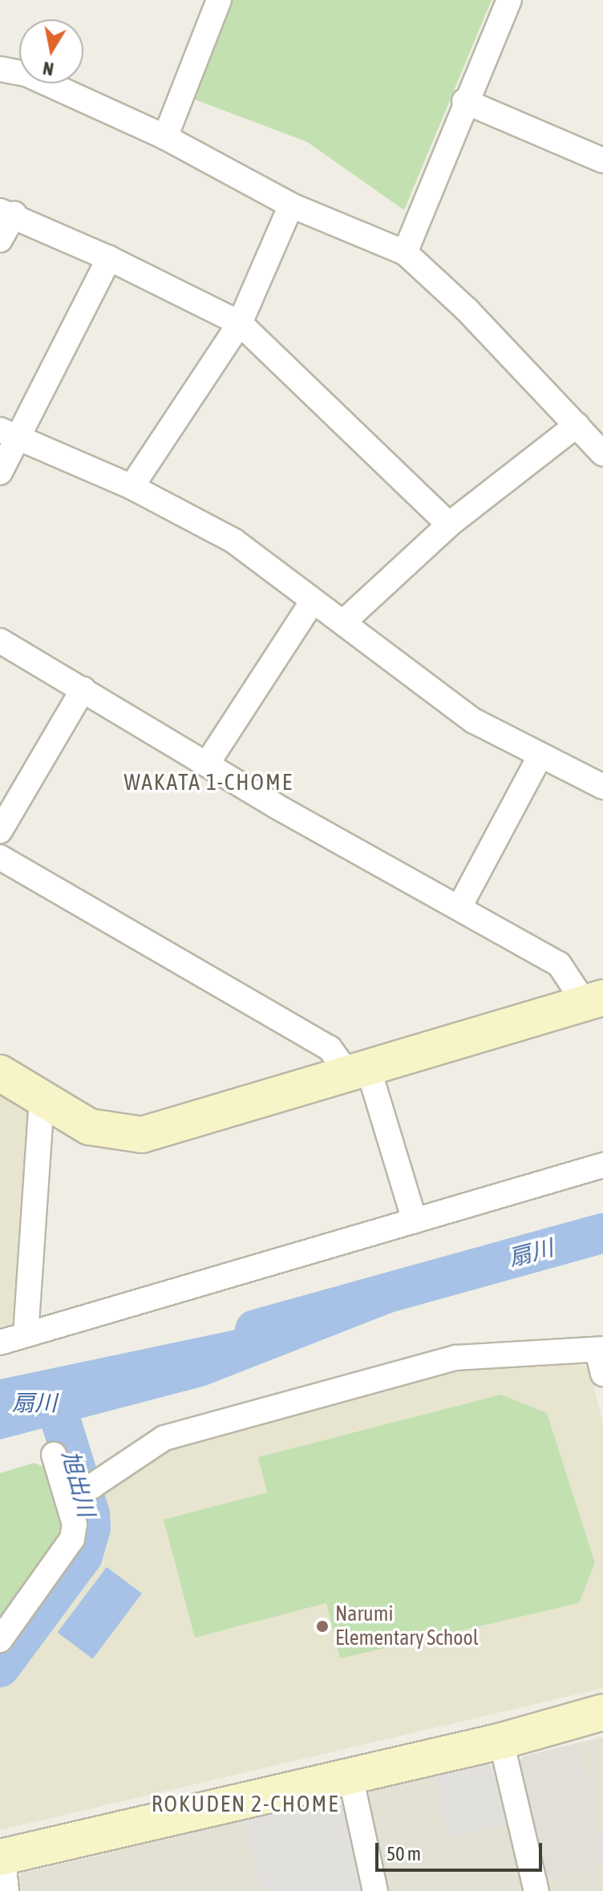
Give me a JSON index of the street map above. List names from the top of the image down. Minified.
{"districts":["WAKATA 1-CHOME","ROKUDEN 2-CHOME"],"water":["扇川","旭出川"],"places":["Narumi Elementary School"],"scale_bar":"50 m","north":"bottom"}
